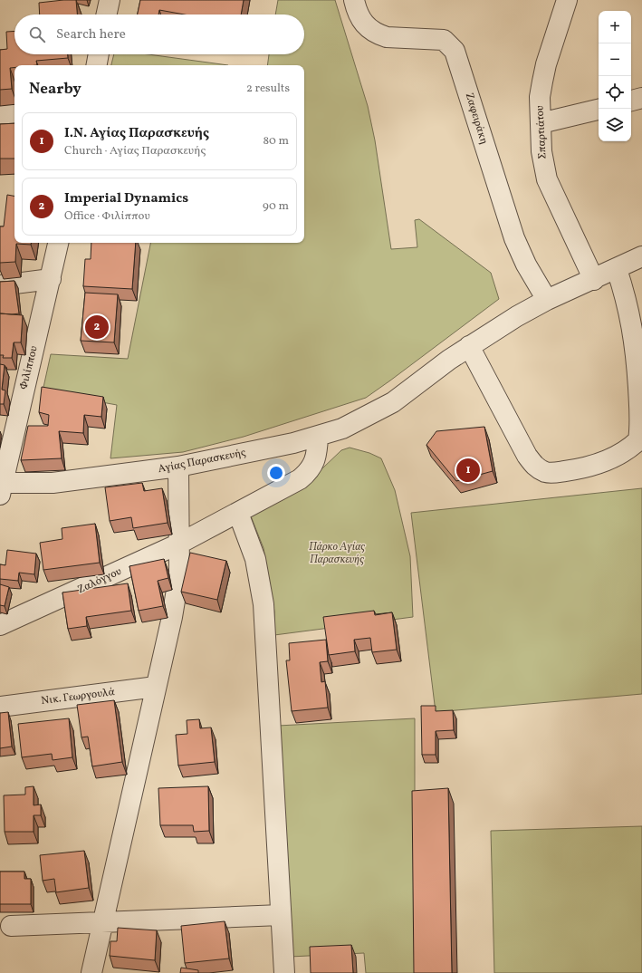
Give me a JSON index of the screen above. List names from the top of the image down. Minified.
{"streets":{"street":["Ζαφειράκη","Σπαρτιάτου","Φιλίππου","Αγίας Παρασκευής","Ζαλόγγου","Νικ. Γεωργουλά"]},"crossings":[["Ζαφειράκη","Αγίας Παρασκευής"],["Σπαρτιάτου","Αγίας Παρασκευής"],["Φιλίππου","Αγίας Παρασκευής"],["Αγίας Παρασκευής","Ζαλόγγου"]],"parks":["Πάρκο Αγίας Παρασκευής"],"page":{"map_buttons":["+","−"],"search":"Search here","heading":["Nearby","2 results"],"list":[{"mark":"1","name":"Ι.Ν. Αγίας Παρασκευής","note":"Church · Αγίας Παρασκευής","value":"80 m"},{"mark":"2","name":"Imperial Dynamics","note":"Office · Φιλίππου","value":"90 m"}],"pins":["2","1"]}}
